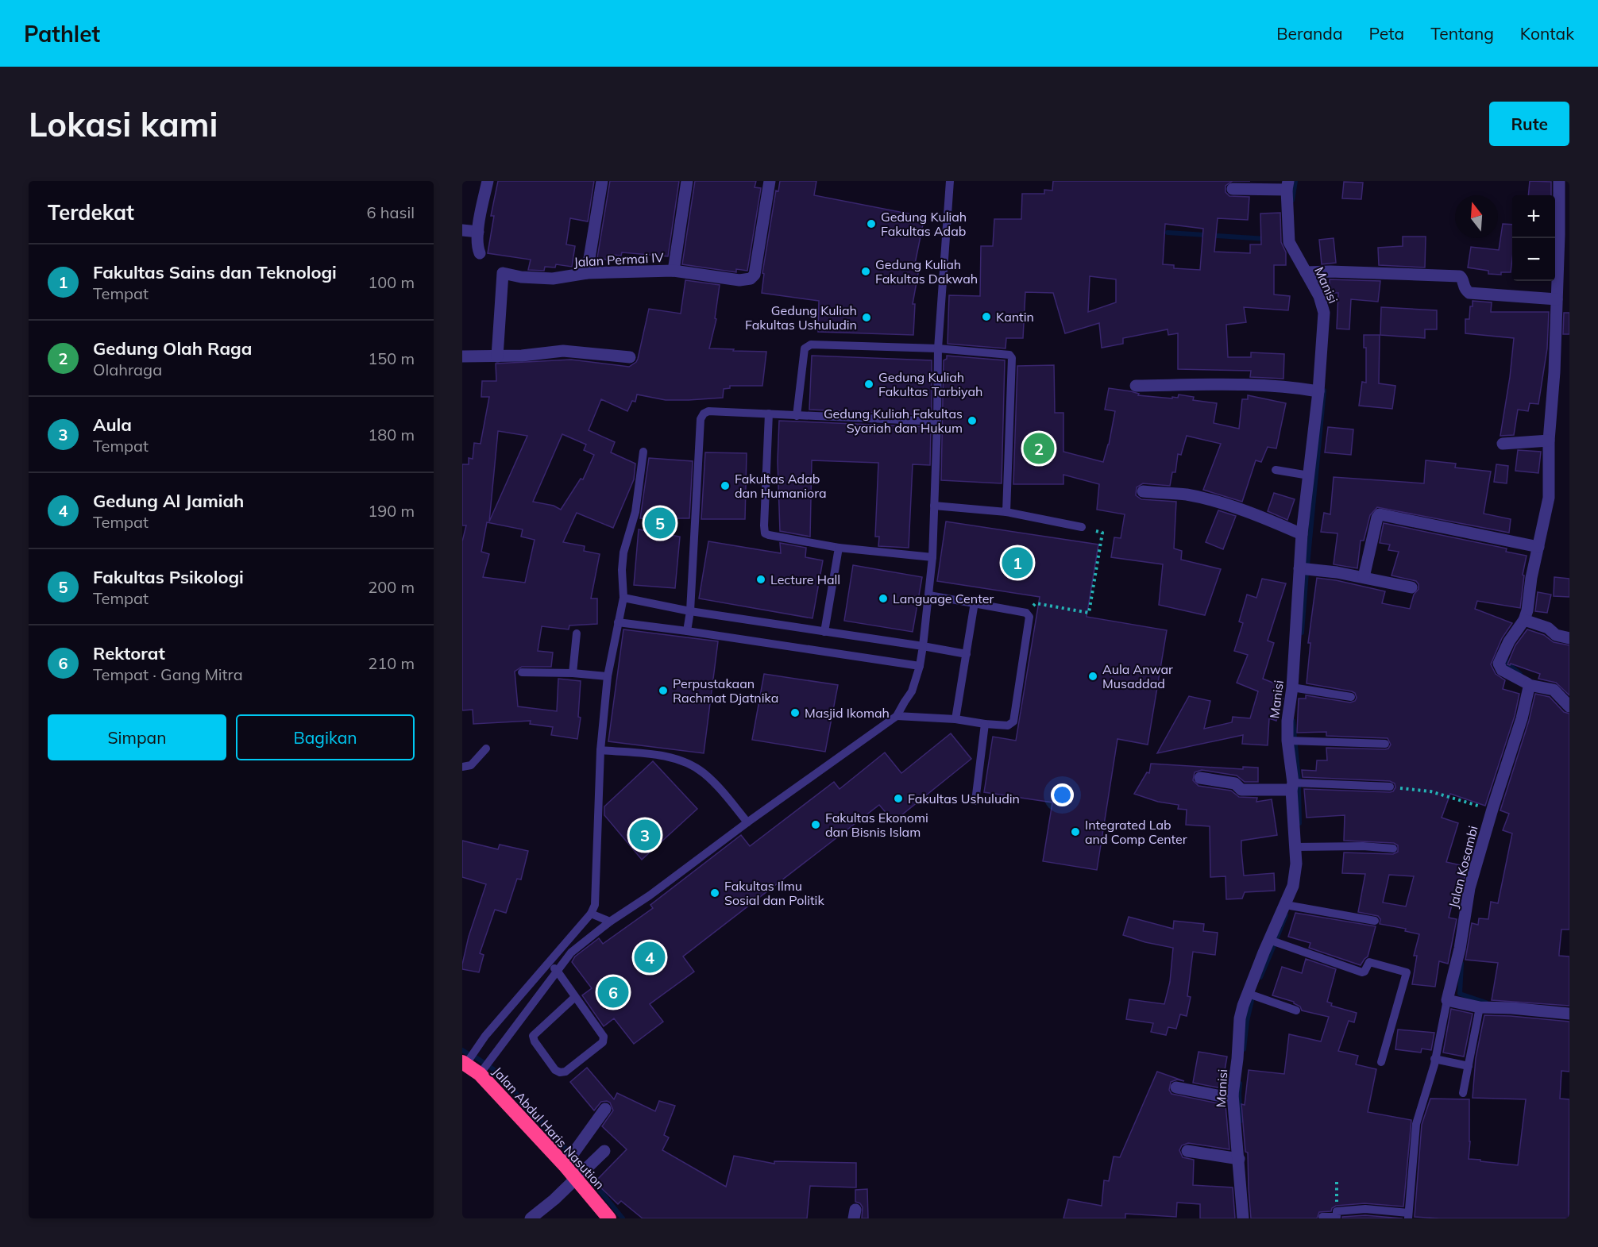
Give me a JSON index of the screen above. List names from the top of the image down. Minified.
{"streets":{"highway":["Jalan Abdul Haris Nasution"],"street":["Jalan Permai IV","Manisi","Jalan Kosambi"]},"places":["Gedung Kuliah Fakultas Adab","Gedung Kuliah Fakultas Dakwah","Kantin","Gedung Kuliah Fakultas Ushuludin","Gedung Kuliah Fakultas Tarbiyah","Gedung Kuliah Fakultas Syariah dan Hukum","Fakultas Adab dan Humaniora","Lecture Hall","Language Center","Aula Anwar Musaddad","Perpustakaan Rachmat Djatnika","Masjid Ikomah","Fakultas Ushuludin","Fakultas Ekonomi dan Bisnis Islam","Integrated Lab and Comp Center","Fakultas Ilmu Sosial dan Politik"],"north":"top","page":{"header":"Pathlet","nav":["Beranda","Peta","Tentang","Kontak"],"buttons":["Rute",["Simpan","Bagikan"]],"title":"Lokasi kami","heading":["Terdekat","6 hasil"],"map_buttons":["+","−"],"list":[{"mark":"1","name":"Fakultas Sains dan Teknologi","note":"Tempat","value":"100 m"},{"mark":"2","name":"Gedung Olah Raga","note":"Olahraga","value":"150 m"},{"mark":"3","name":"Aula","note":"Tempat","value":"180 m"},{"mark":"4","name":"Gedung Al Jamiah","note":"Tempat","value":"190 m"},{"mark":"5","name":"Fakultas Psikologi","note":"Tempat","value":"200 m"},{"mark":"6","name":"Rektorat","note":"Tempat · Gang Mitra","value":"210 m"}],"pins":["2","5","1","3","4","6"]}}
